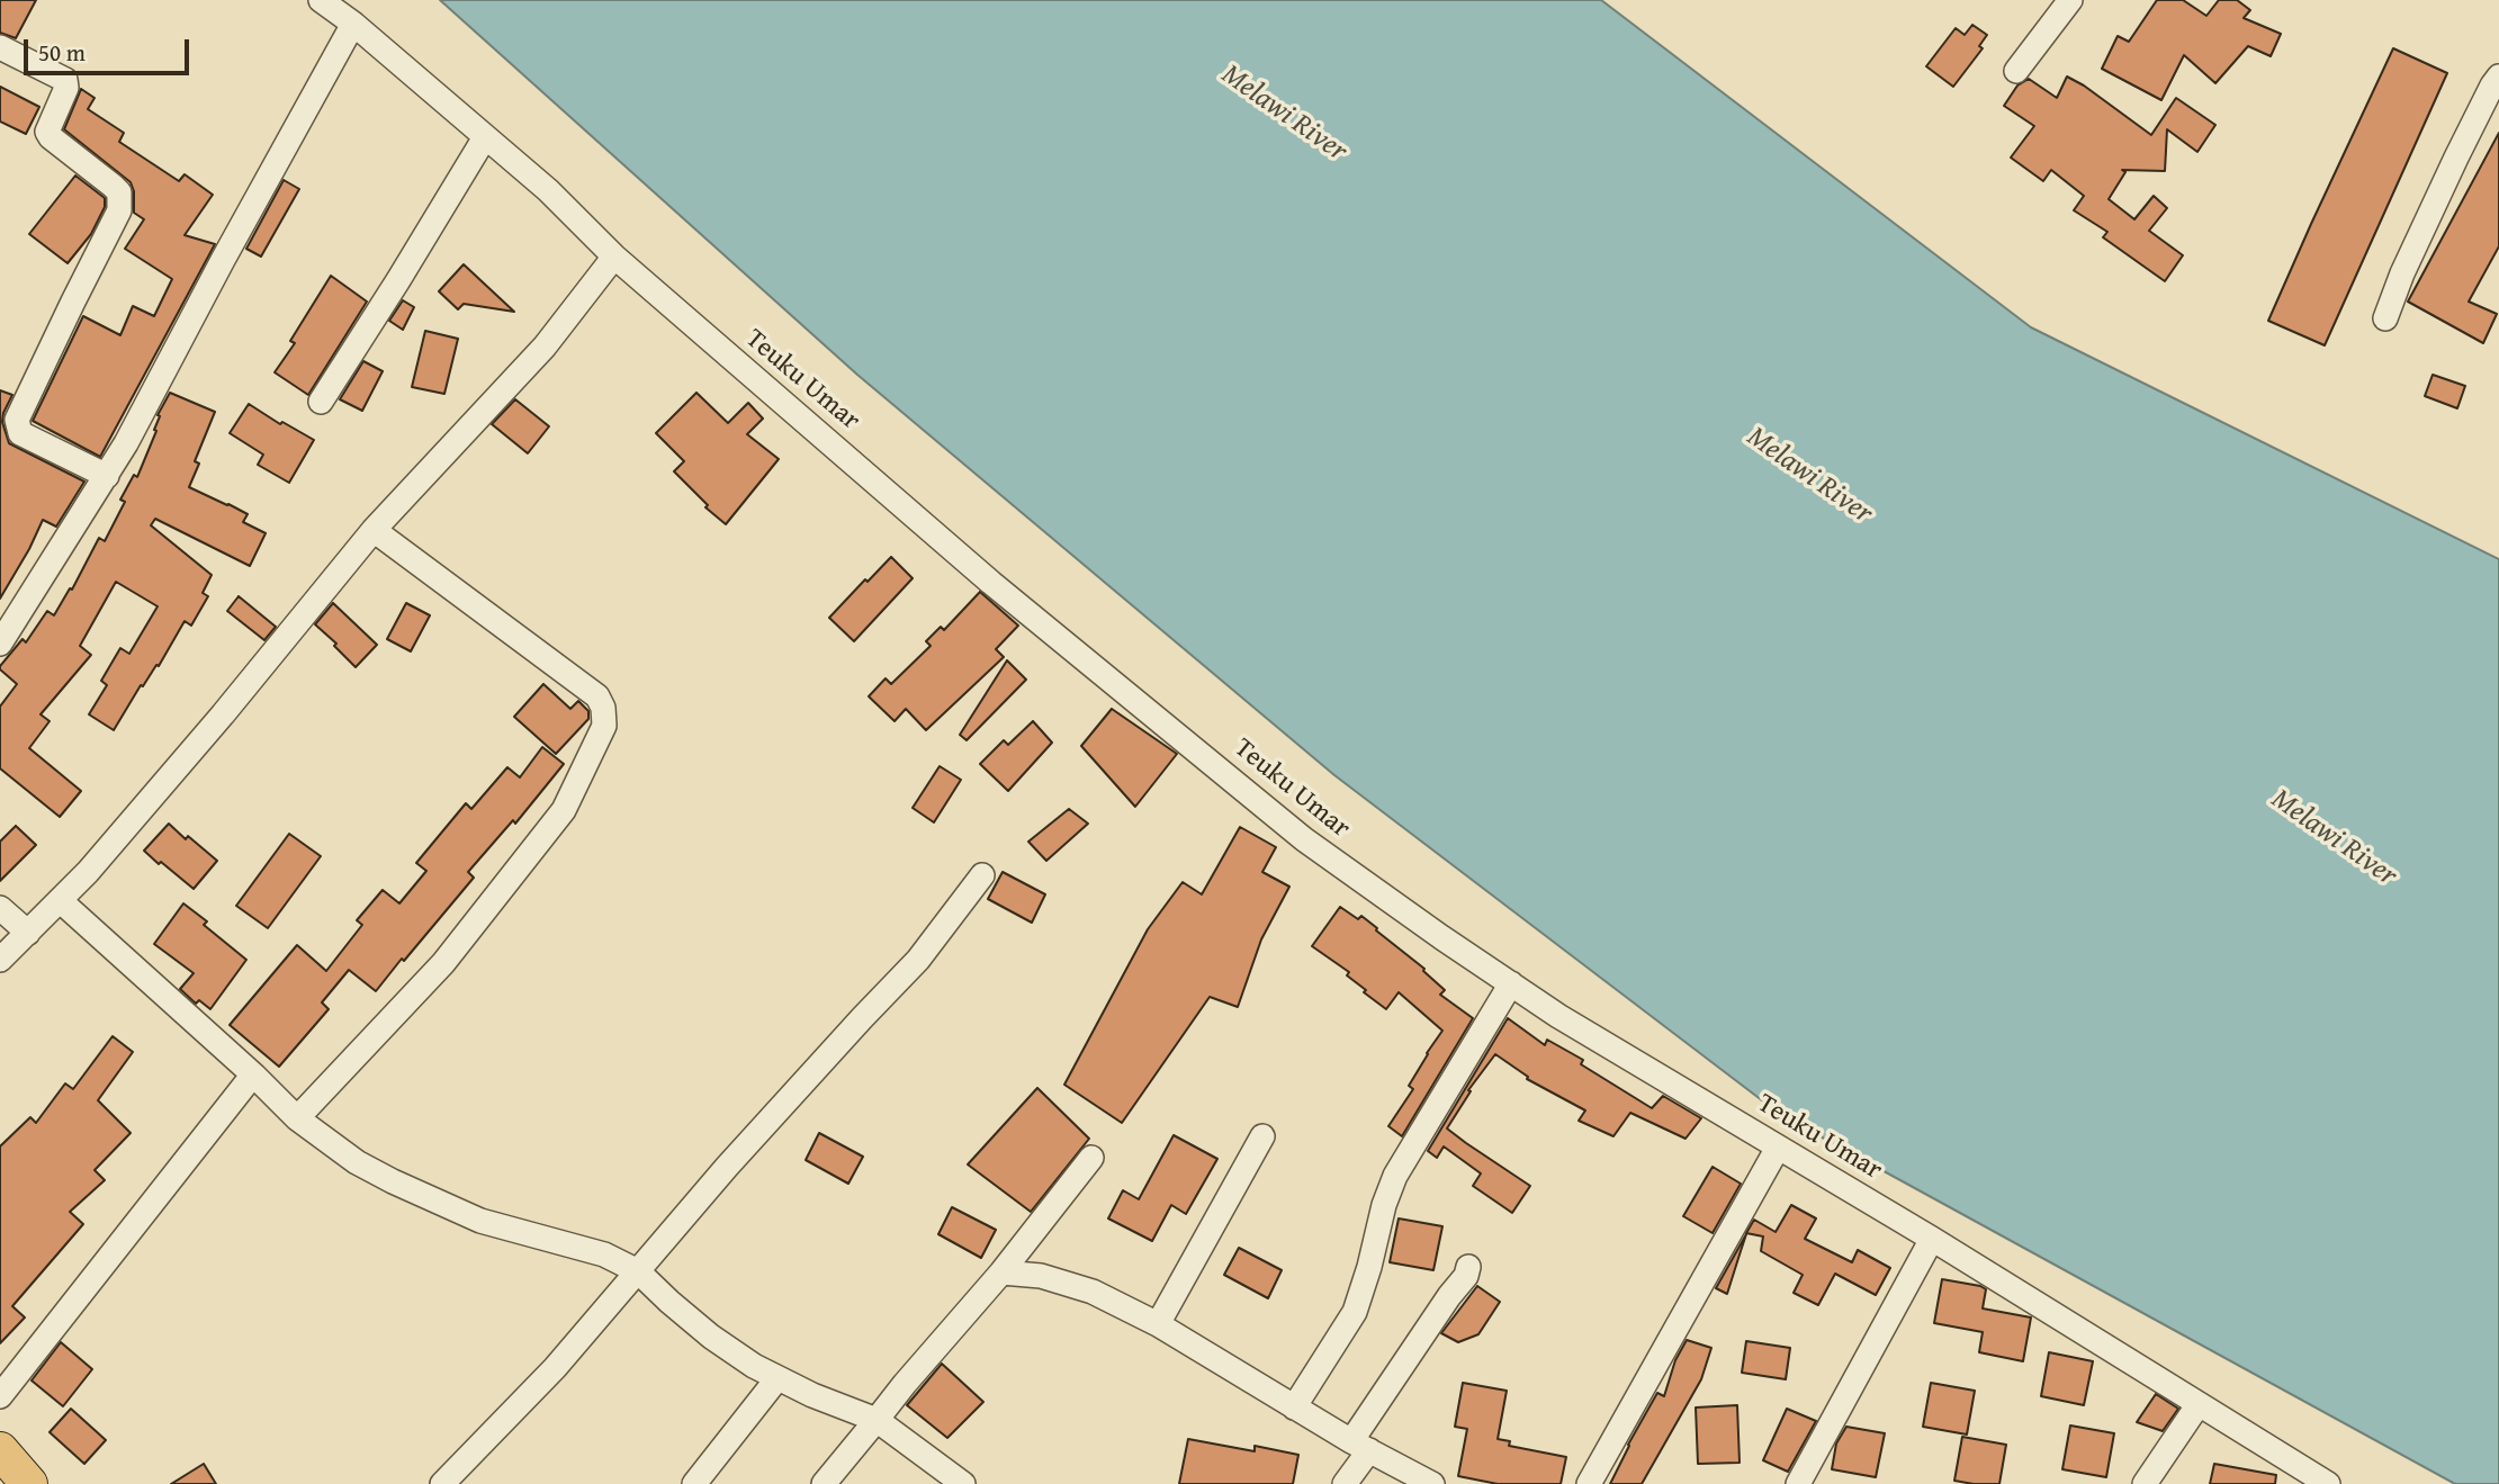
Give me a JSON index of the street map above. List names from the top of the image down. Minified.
{"streets":{"street":["Teuku Umar"]},"water":["Melawi River"],"scale_bar":"50 m"}
